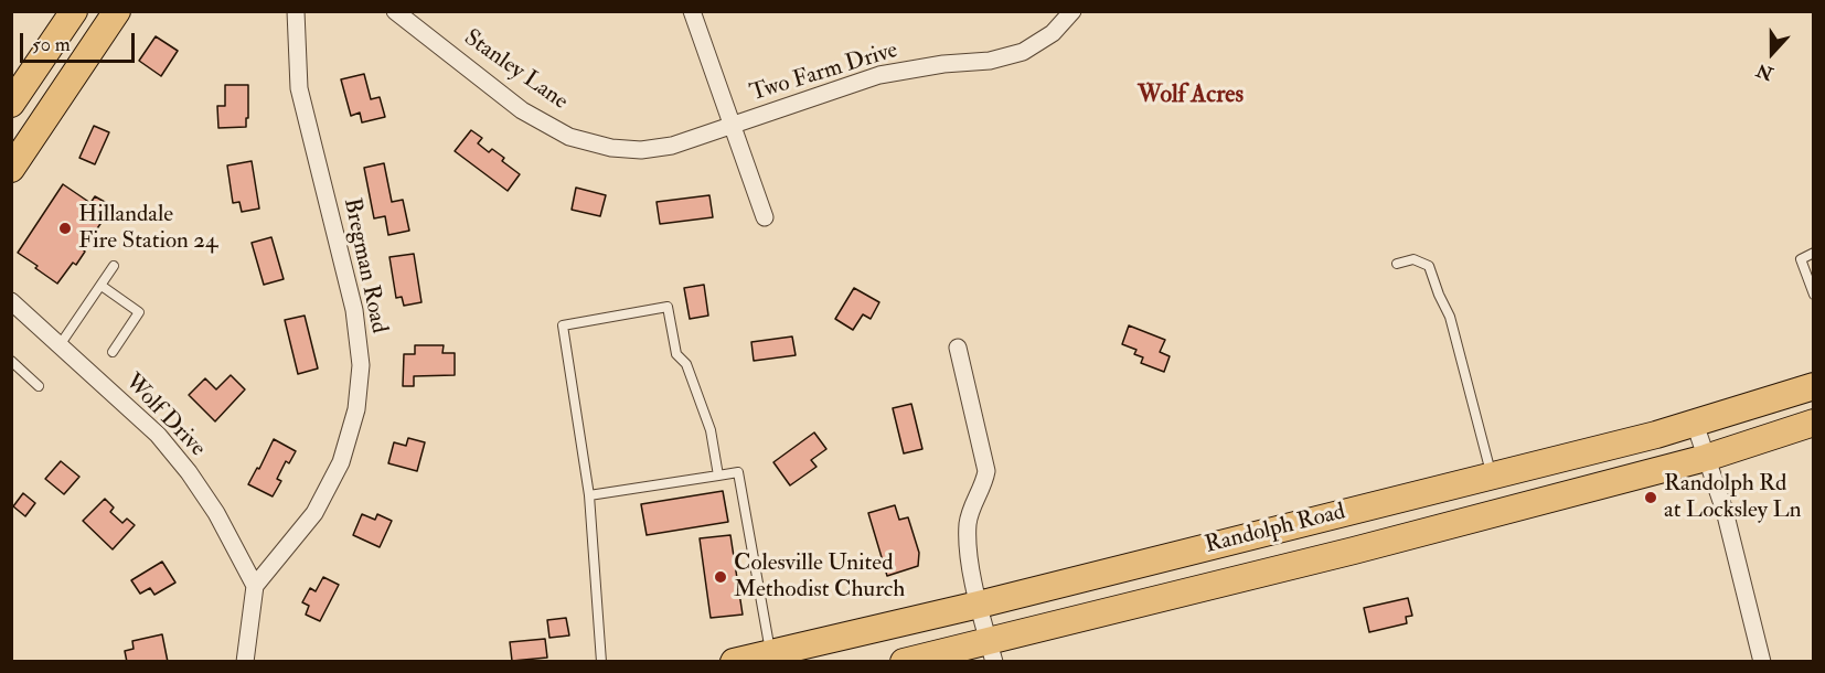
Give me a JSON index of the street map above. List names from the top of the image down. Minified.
{"streets":{"main road":["Randolph Road"],"street":["Stanley Lane","Two Farm Drive","Bregman Road","Wolf Drive"]},"crossings":[["Stanley Lane","Two Farm Drive"],["Bregman Road","Wolf Drive"]],"districts":["Wolf Acres"],"places":["Hillandale Fire Station 24","Randolph Rd at Locksley Ln","Colesville United Methodist Church"],"scale_bar":"50 m","north":"bottom"}
